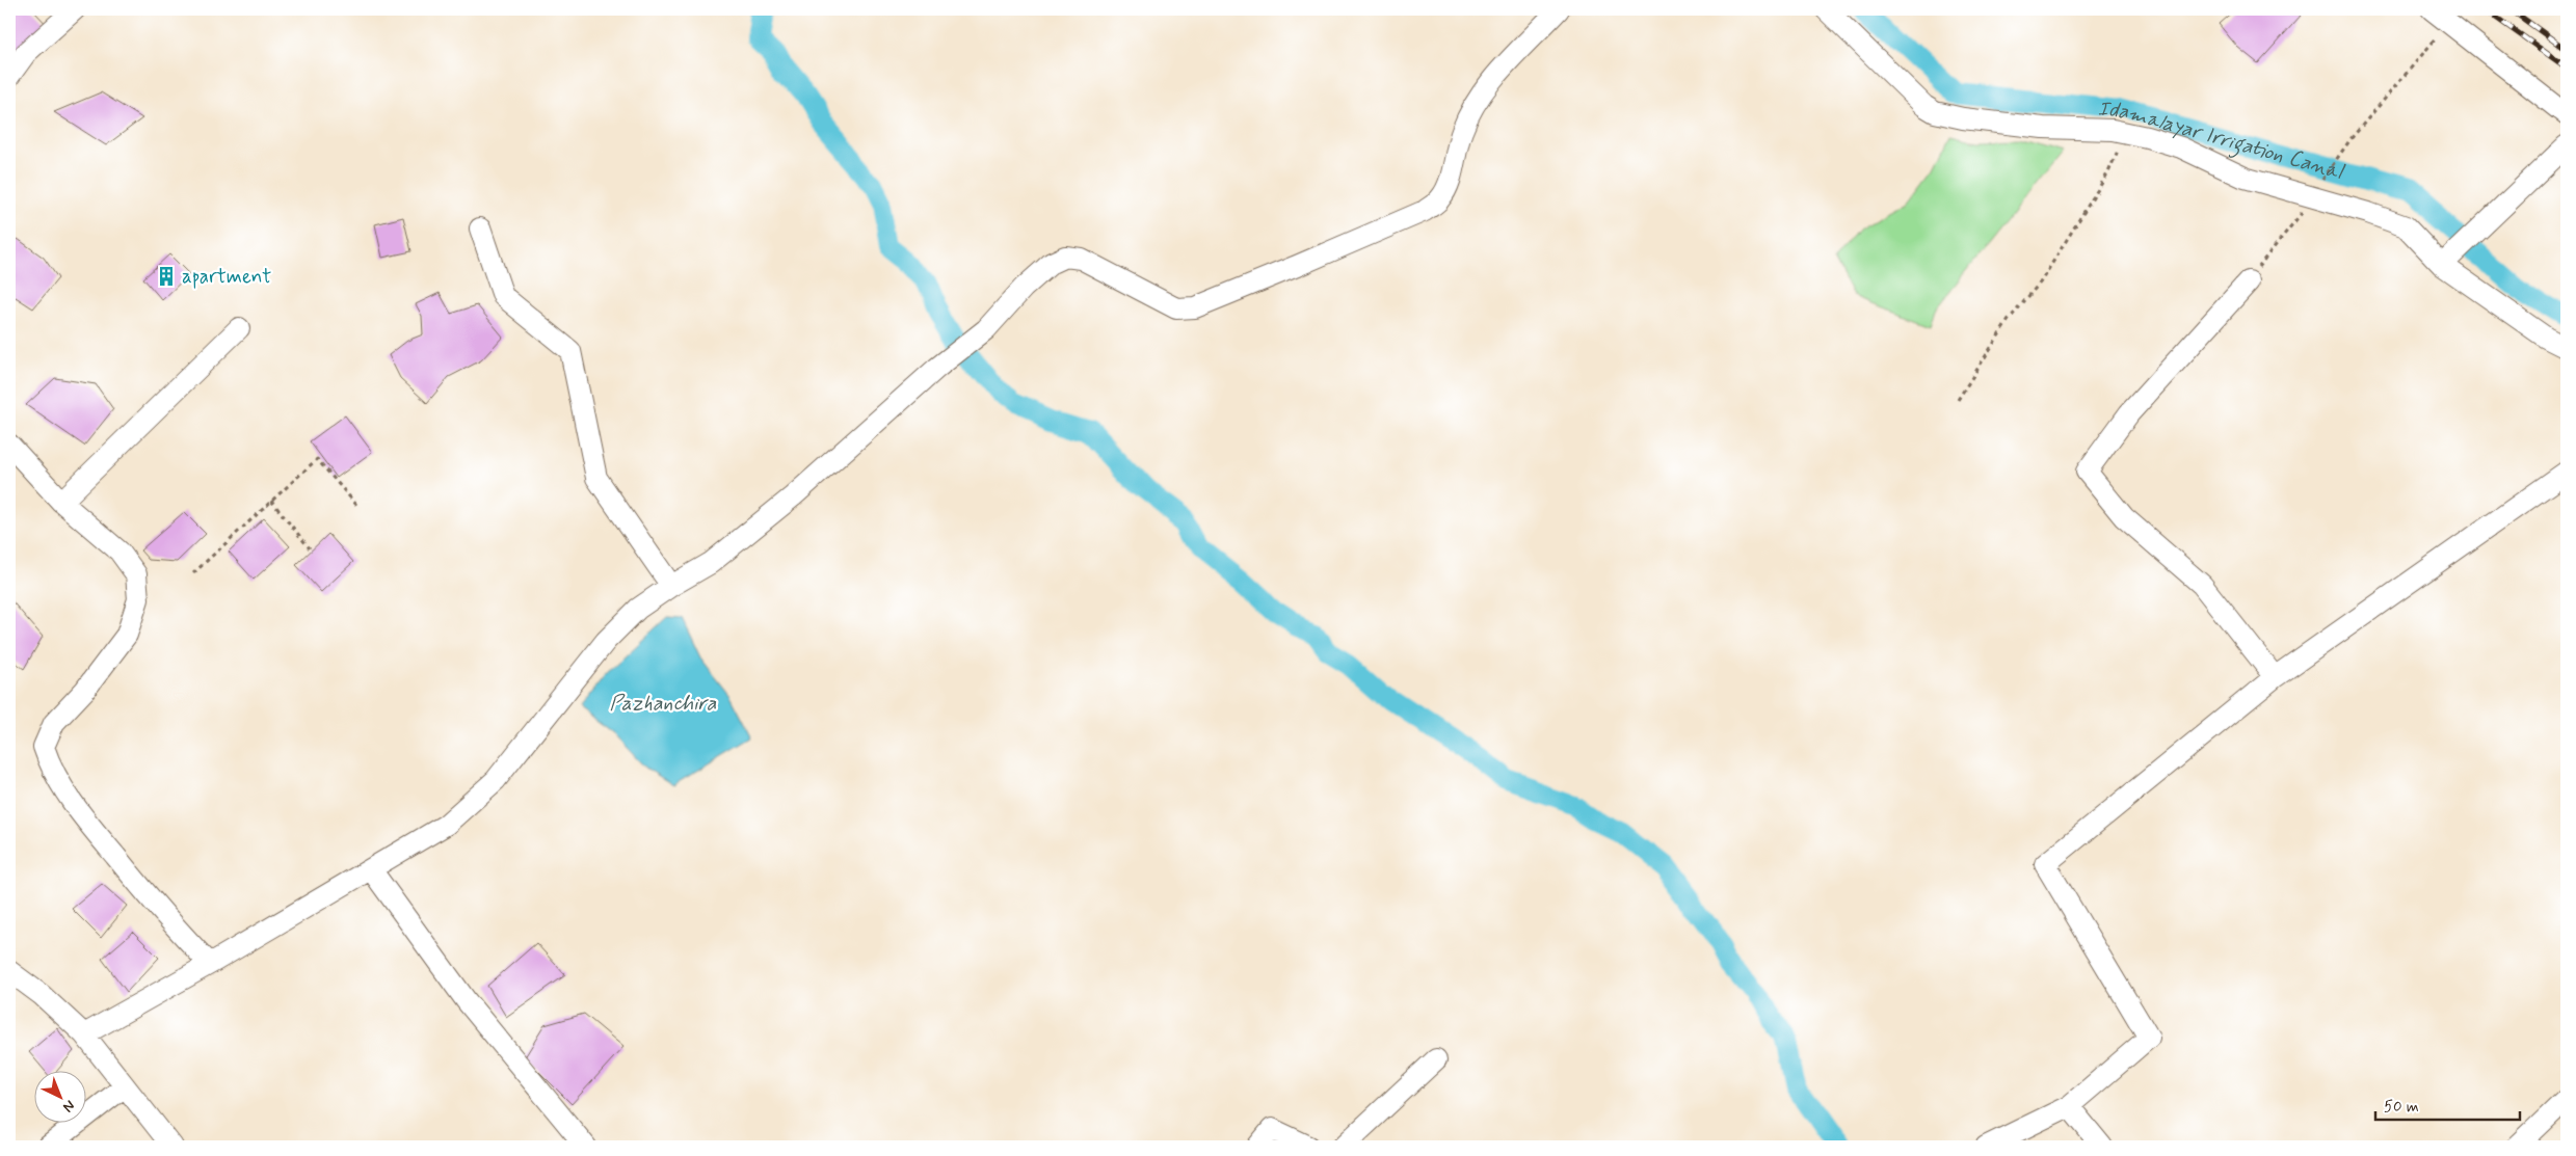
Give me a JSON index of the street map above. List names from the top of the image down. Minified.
{"water":["Idamalayar Irrigation Canal","Pazhanchira"],"places":{"building":["apartment"]},"scale_bar":"50 m","north":"bottom right"}
